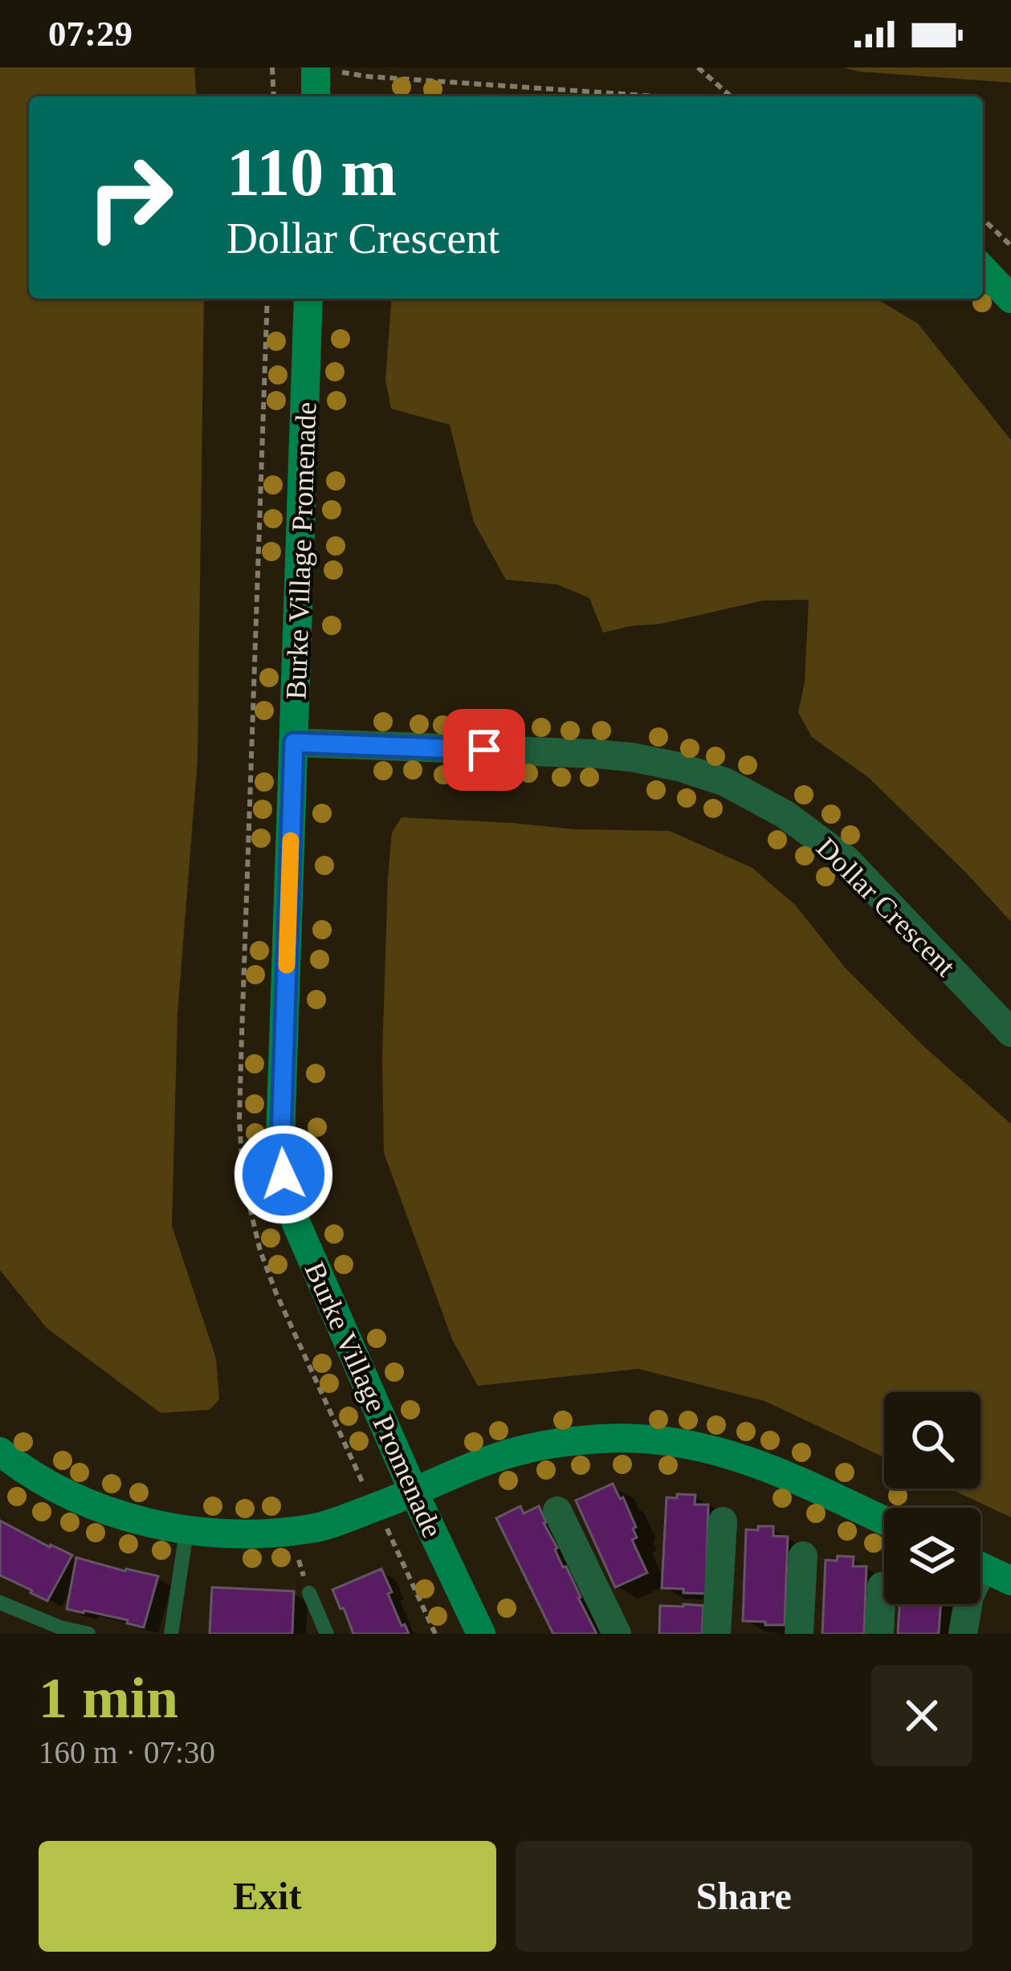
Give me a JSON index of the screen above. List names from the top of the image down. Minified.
{"streets":{"street":["Burke Village Promenade","Dollar Crescent"]},"crossings":[["Burke Village Promenade","Dollar Crescent"]],"page":{"status":"07:29","turn":["110 m","Dollar Crescent"],"heading":["1 min","160 m · 07:30"],"buttons":["Exit","Share"]}}
